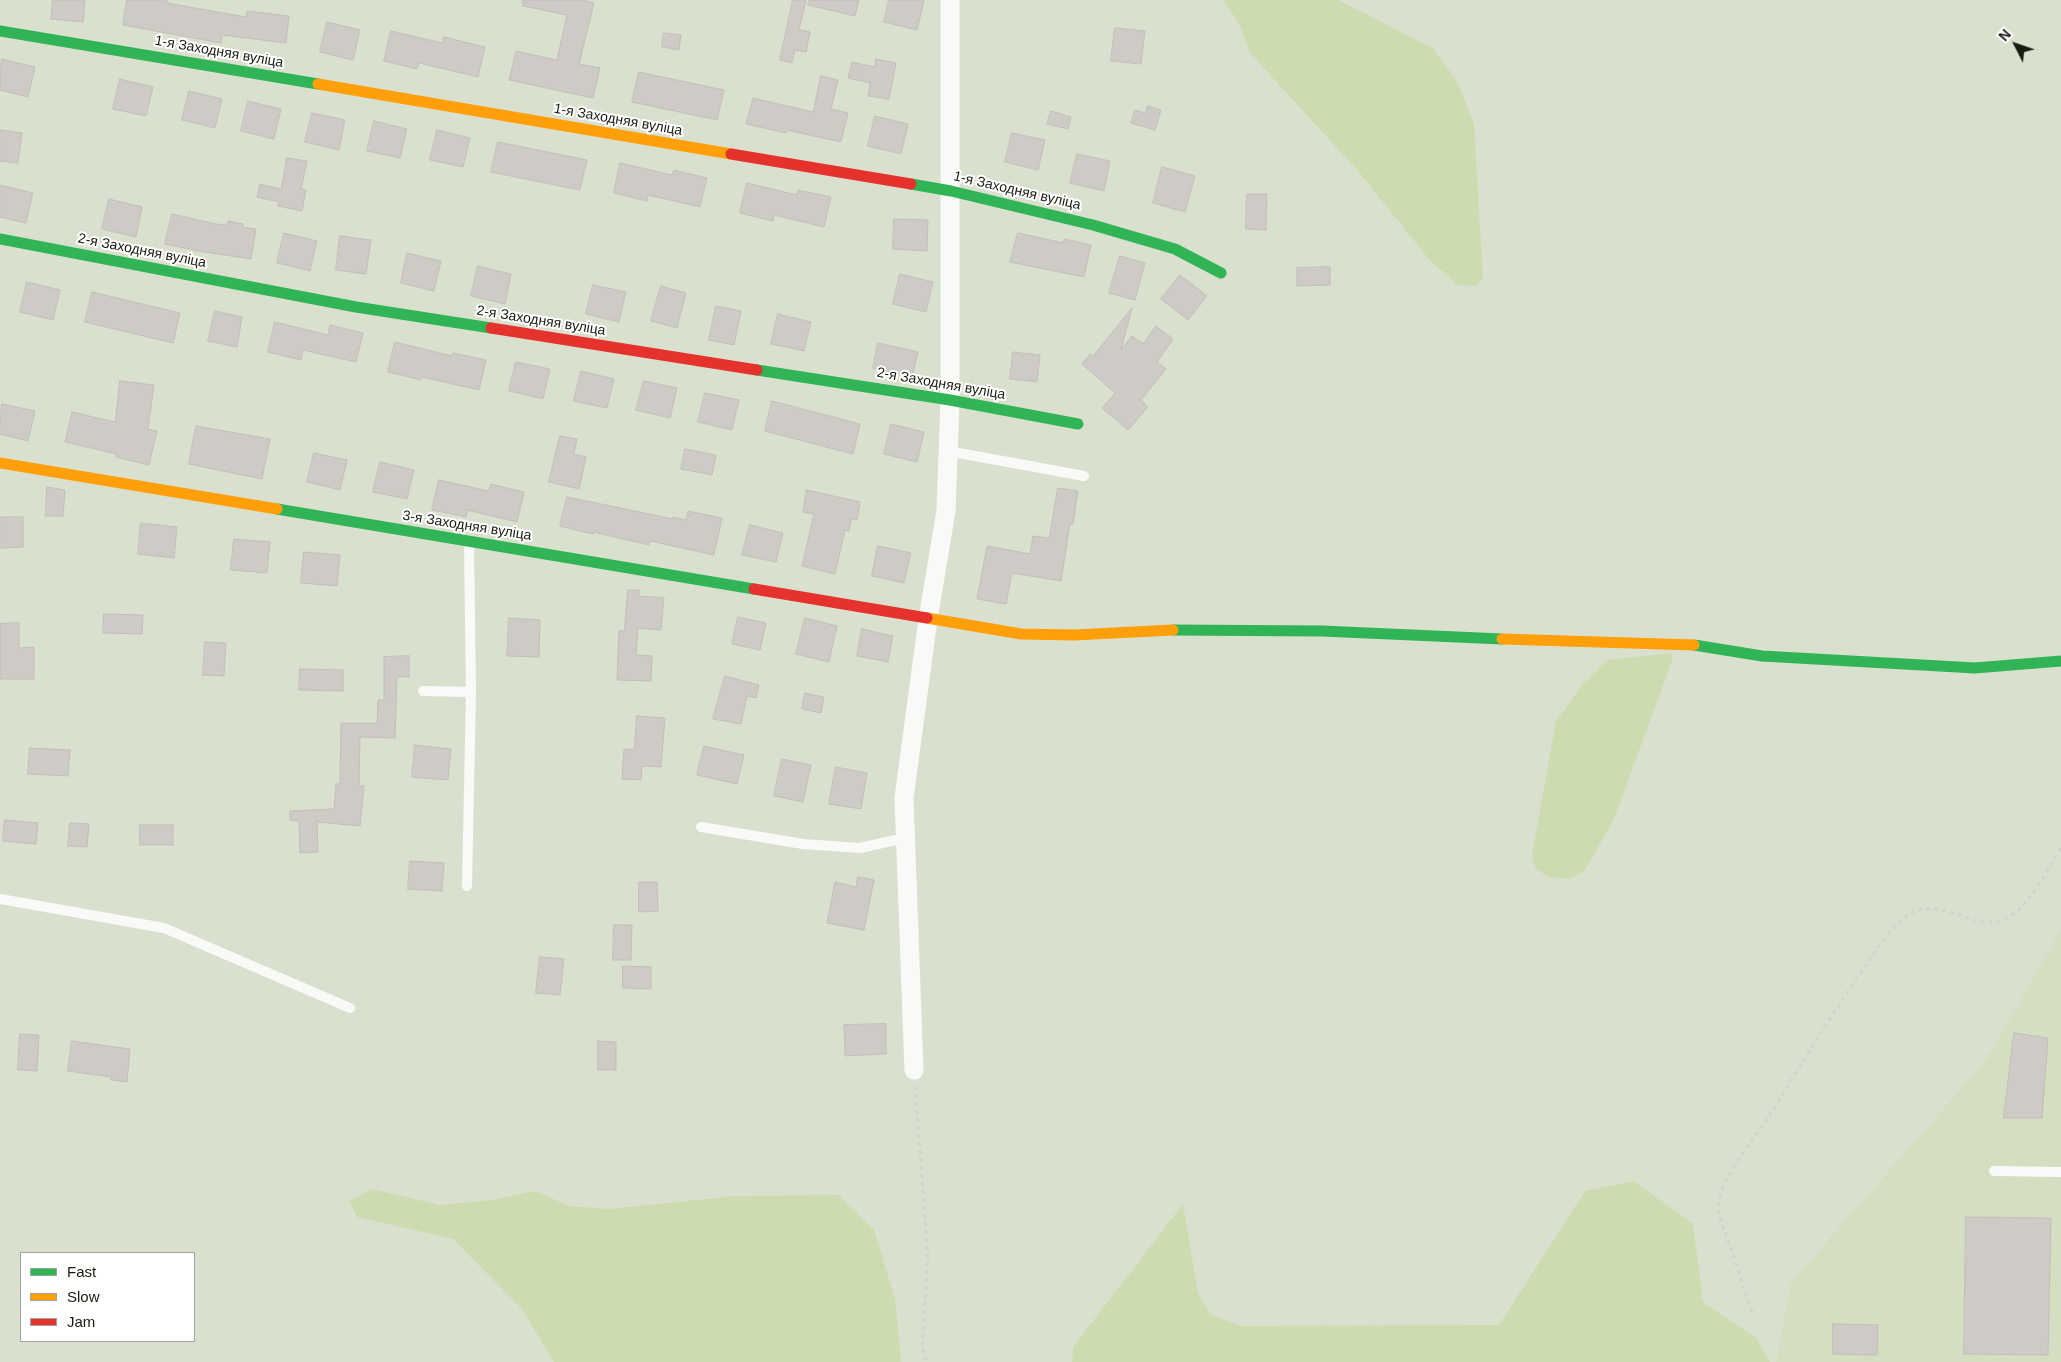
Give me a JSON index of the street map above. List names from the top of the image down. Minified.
{"streets":{"street":["1-я Заходняя вуліца","2-я Заходняя вуліца","3-я Заходняя вуліца"]},"legend":["Fast","Slow","Jam"],"north":"top left"}
